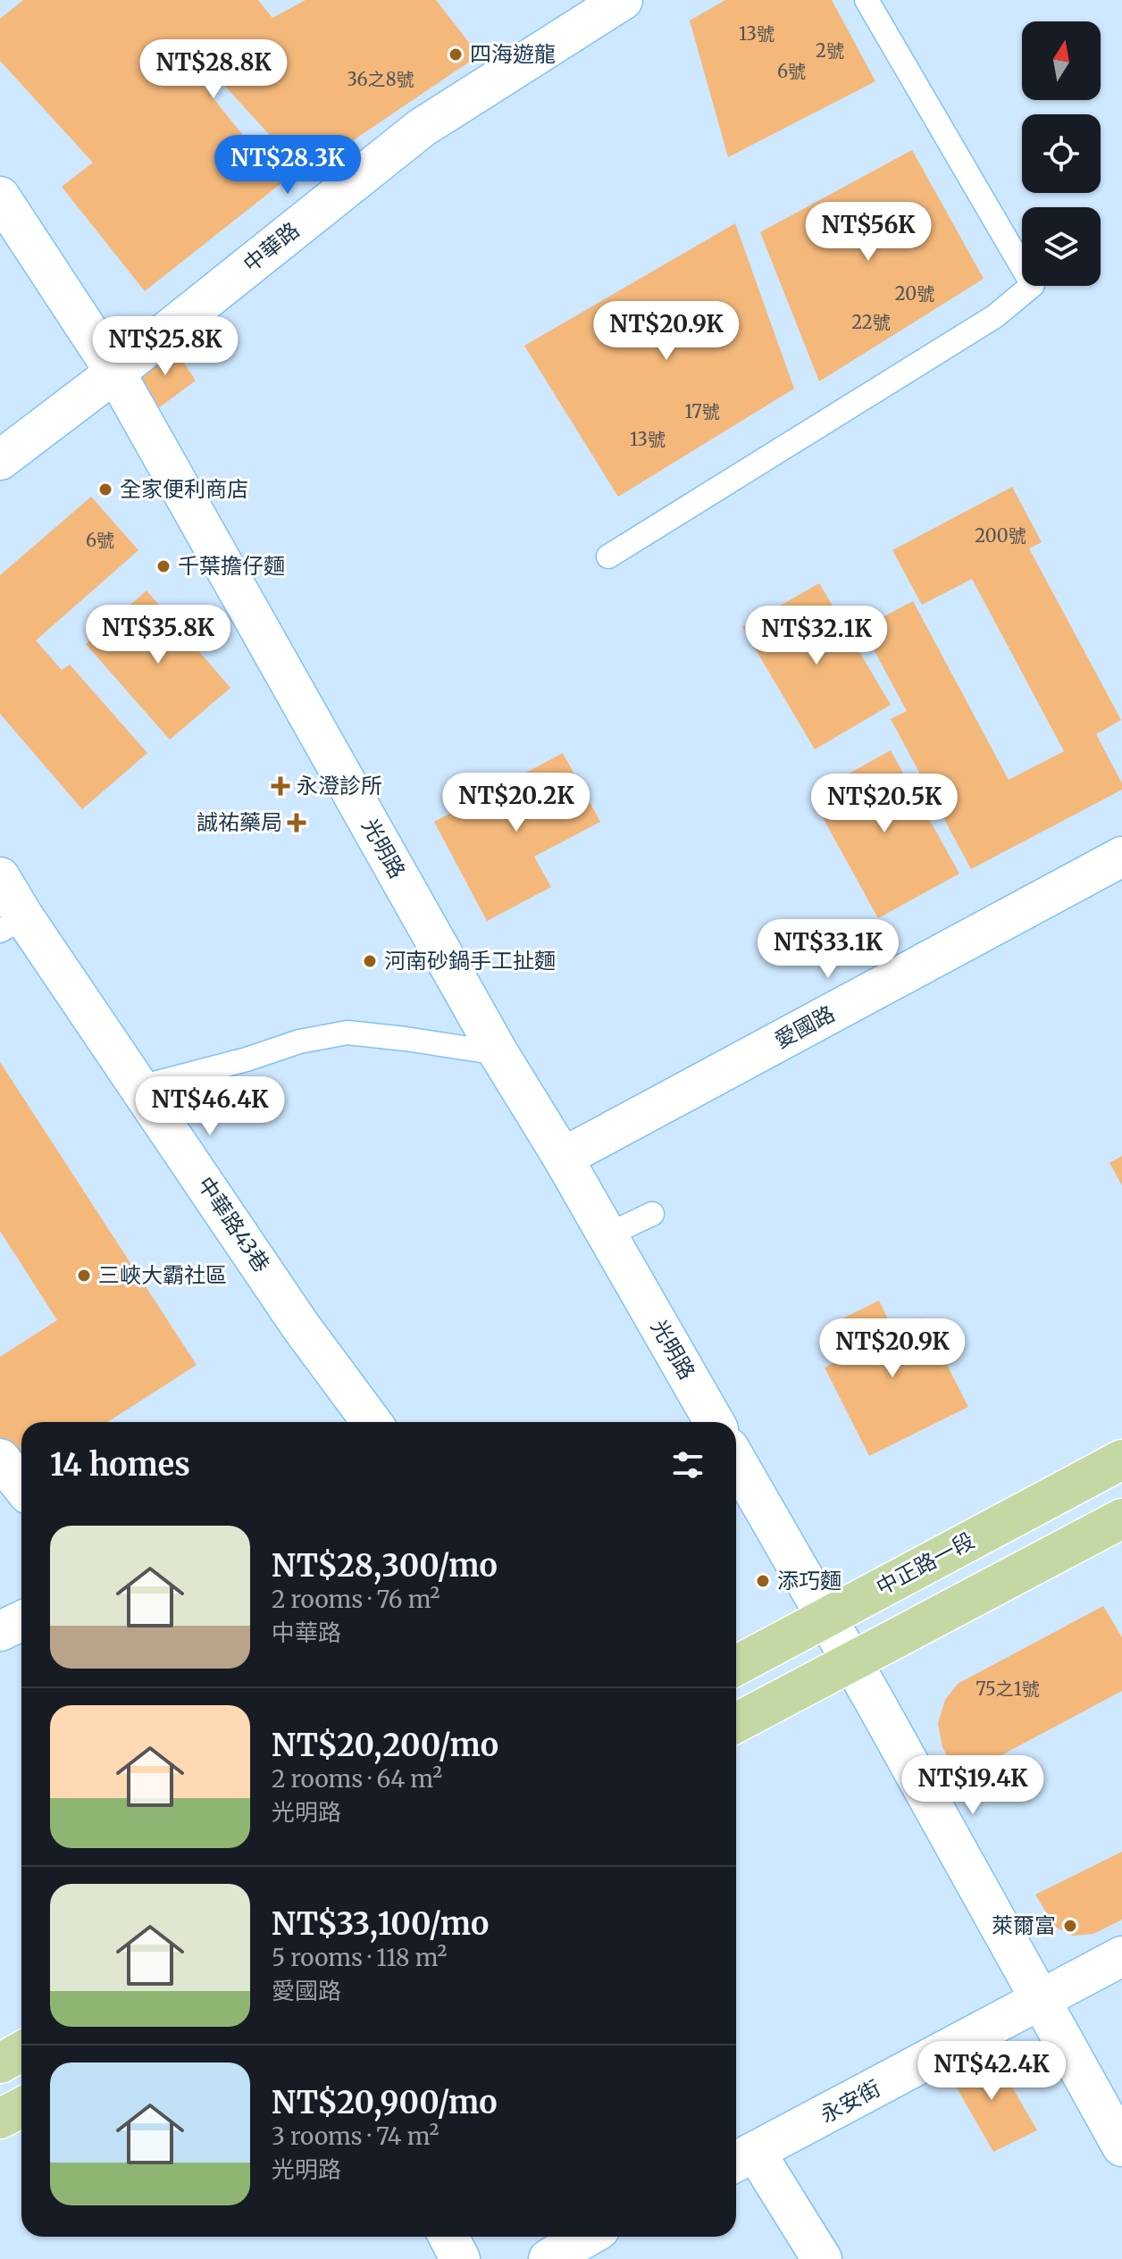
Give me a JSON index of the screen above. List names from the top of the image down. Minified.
{"streets":{"main road":["中正路一段"],"street":["中華路","光明路","愛國路","中華路43巷","永安街"]},"crossings":[["中華路","光明路"],["光明路","愛國路"]],"places":{"other":["四海遊龍","全家便利商店","千葉擔仔麵","河南砂鍋手工扯麵","三峽大霸社區","添巧麵","萊爾富"],"health":["永澄診所","誠祐藥局"]},"house_numbers":["13號","2號","6號","36之8號","20號","22號","17號","13號","200號","6號","75之1號"],"north":"top","page":{"price":["NT$28.8K","NT$28.3K","NT$56K","NT$20.9K","NT$25.8K","NT$35.8K","NT$32.1K","NT$20.2K","NT$20.5K","NT$33.1K","NT$46.4K","NT$20.9K","NT$19.4K","NT$42.4K"],"heading":"14 homes","list":[{"name":"NT$28,300/mo","note":"2 rooms · 76 m² · 中華路"},{"name":"NT$20,200/mo","note":"2 rooms · 64 m² · 光明路"},{"name":"NT$33,100/mo","note":"5 rooms · 118 m² · 愛國路"},{"name":"NT$20,900/mo","note":"3 rooms · 74 m² · 光明路"}]}}
